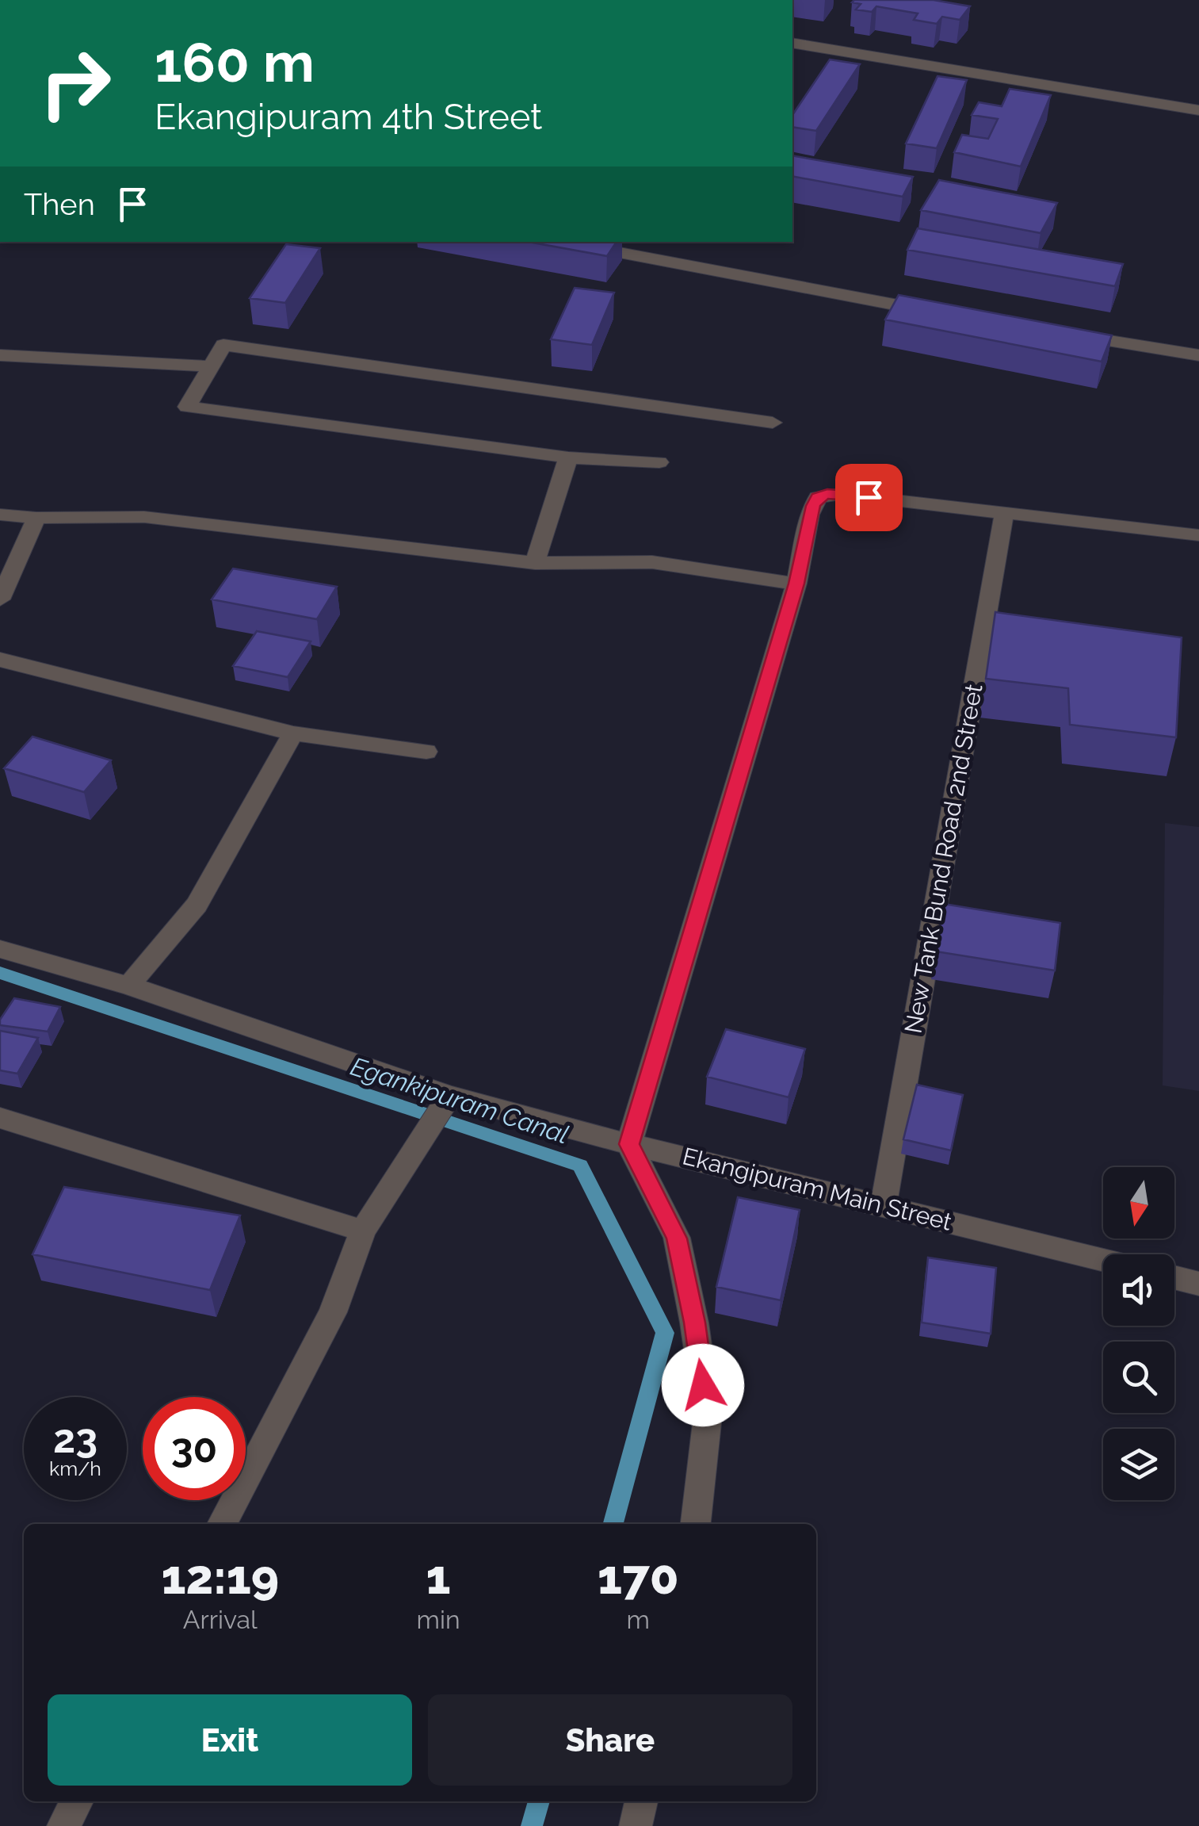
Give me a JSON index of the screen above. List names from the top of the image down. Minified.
{"streets":{"street":["New Tank Bund Road 2nd Street","Ekangipuram Main Street"]},"crossings":[["New Tank Bund Road 2nd Street","Ekangipuram Main Street"]],"water":["Egankipuram Canal"],"north":"bottom","page":{"turn":["160 m","Ekangipuram 4th Street"],"then":"Then","speed":"23 km/h","limit":"30","eta":["12:19","Arrival","1","min","170","m"],"buttons":["Exit","Share"]}}
